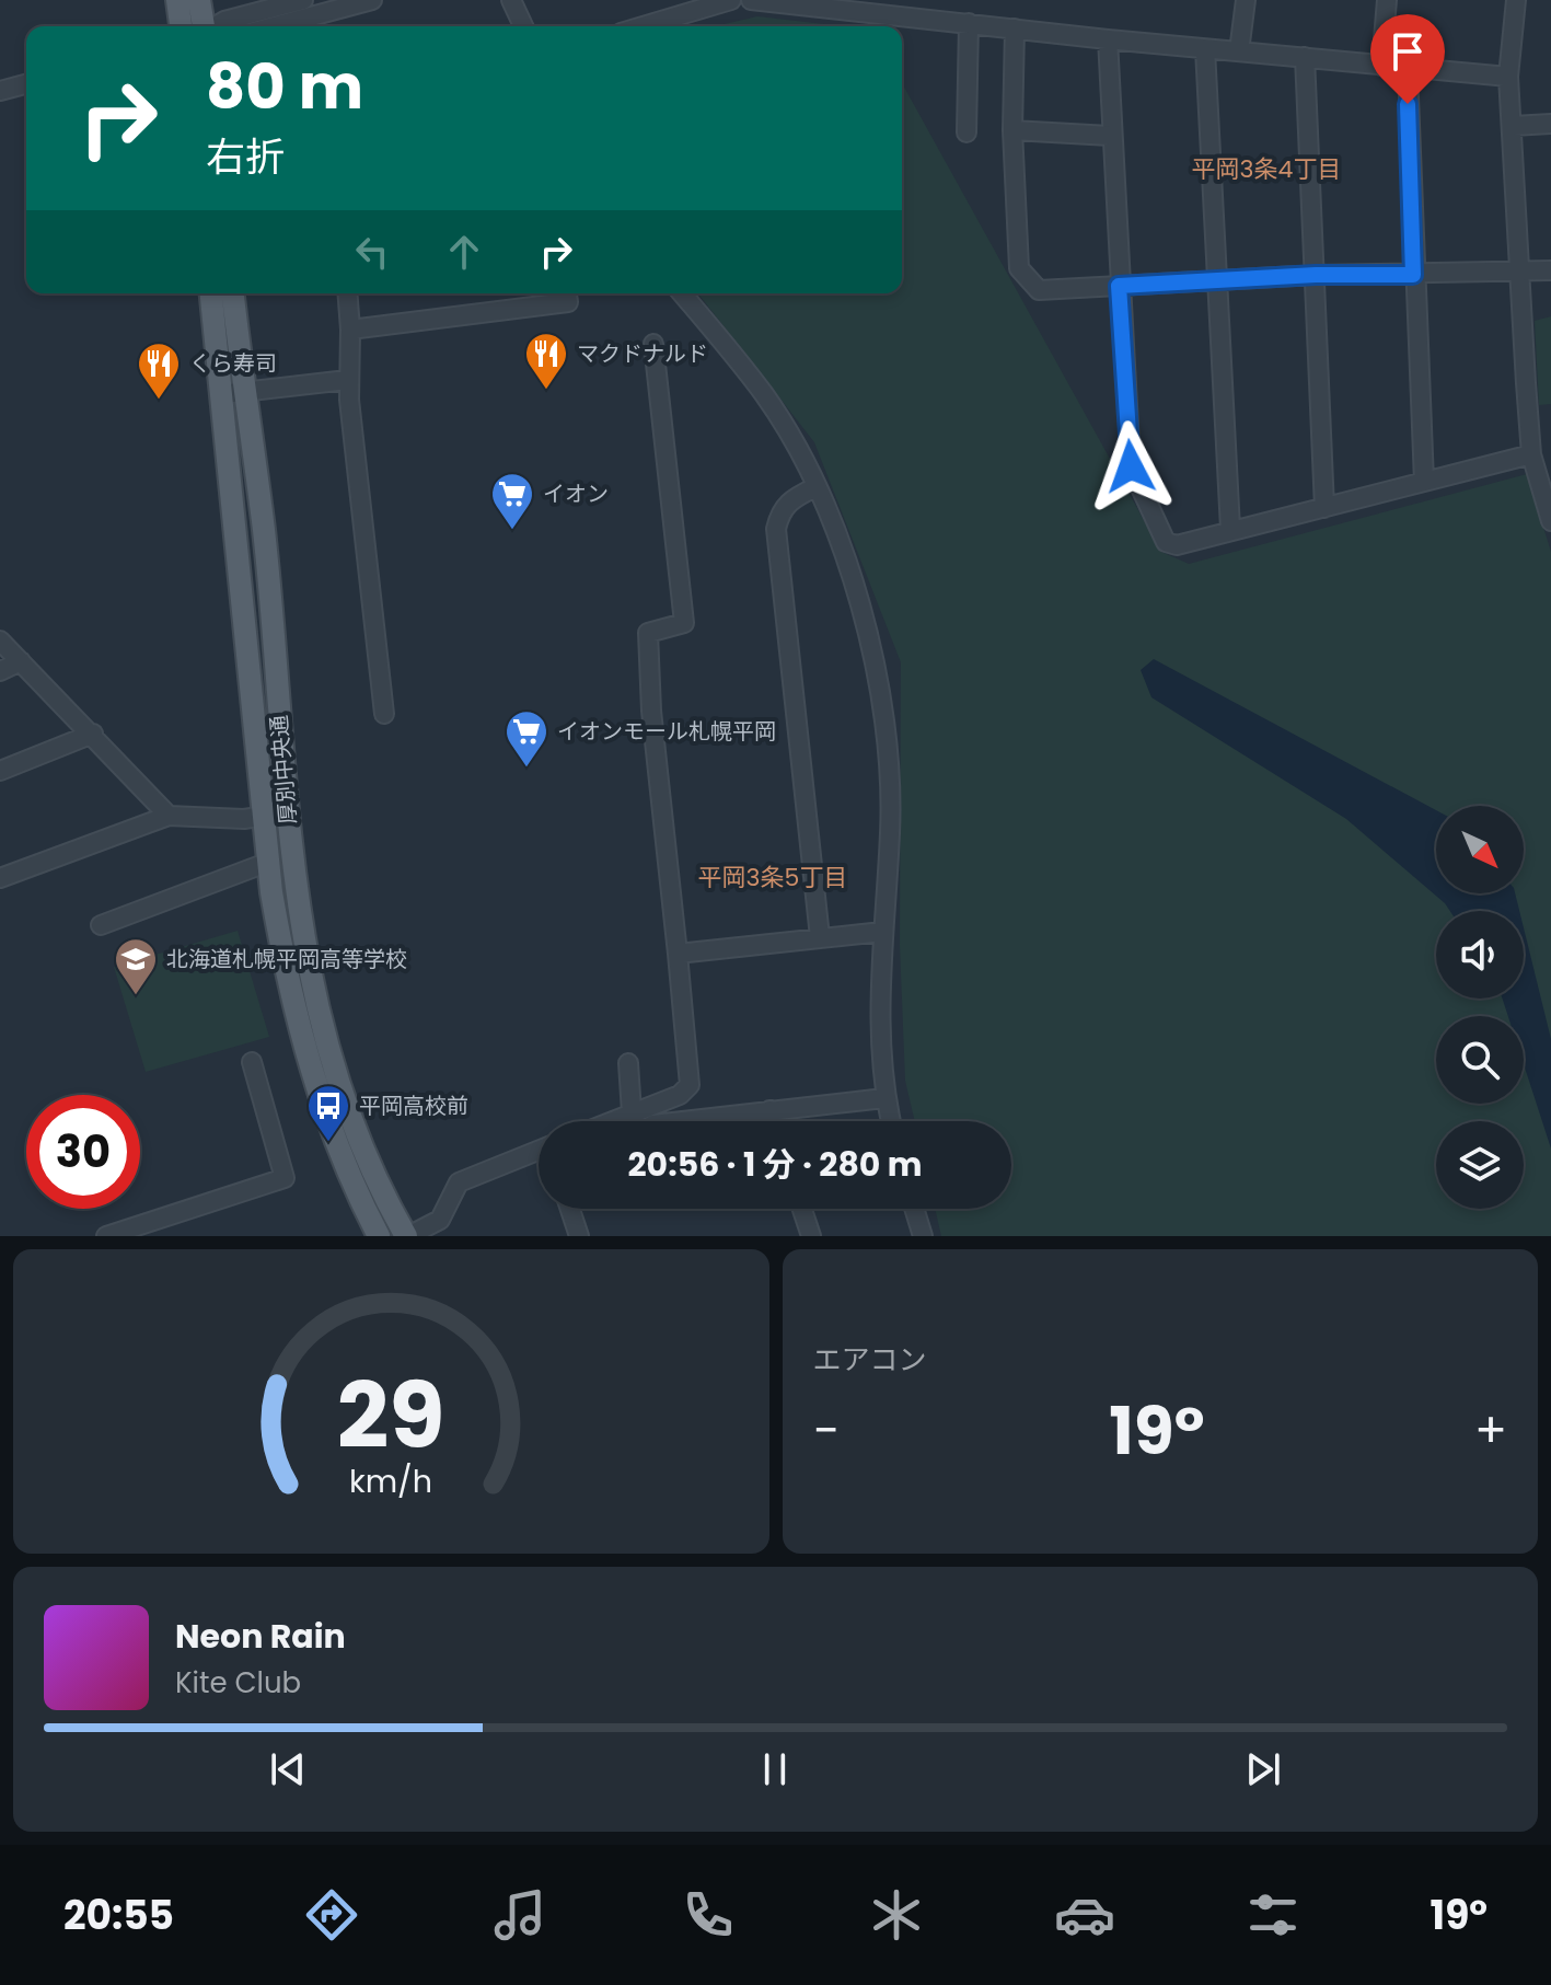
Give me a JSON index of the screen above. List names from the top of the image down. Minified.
{"streets":{"main road":["厚別中央通"]},"districts":["平岡3条4丁目","平岡3条5丁目"],"places":{"restaurant":["マクドナルド","くら寿司"],"supermarket":["イオン","イオンモール札幌平岡"],"school or university":["北海道札幌平岡高等学校"],"bus stop":["平岡高校前"]},"north":"bottom right","page":{"turn":["80 m","右折"],"limit":"30","trip":"20:56 · 1 分 · 280 m","tile":"エアコン","heat":["−","19°","+"],"song":["Neon Rain","Kite Club"],"tabs":["20:55","19°"],"gauge":["29","km/h"]}}
